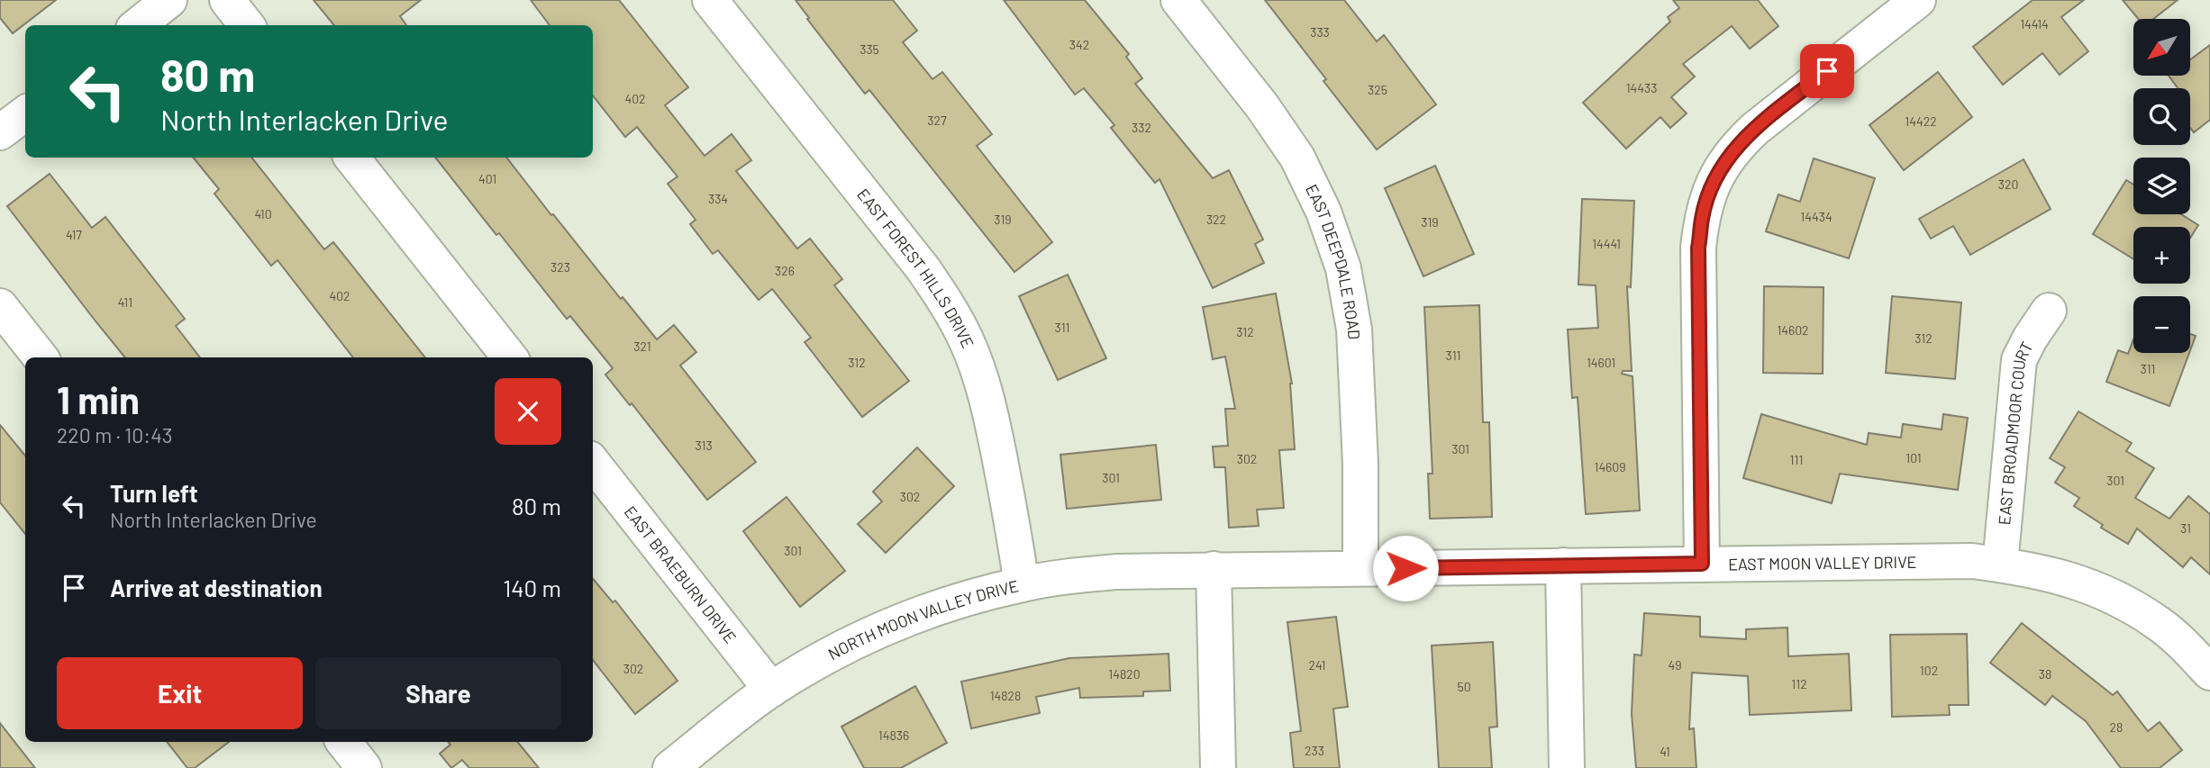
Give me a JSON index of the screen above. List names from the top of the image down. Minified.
{"streets":{"street":["EAST DEEPDALE ROAD","EAST FOREST HILLS DRIVE","EAST BROADMOOR COURT","EAST MOON VALLEY DRIVE","EAST BRAEBURN DRIVE","NORTH MOON VALLEY DRIVE"]},"crossings":[["EAST DEEPDALE ROAD","EAST MOON VALLEY DRIVE"],["EAST FOREST HILLS DRIVE","NORTH MOON VALLEY DRIVE"],["EAST BROADMOOR COURT","EAST MOON VALLEY DRIVE"],["EAST MOON VALLEY DRIVE","NORTH MOON VALLEY DRIVE"],["EAST BRAEBURN DRIVE","NORTH MOON VALLEY DRIVE"]],"house_numbers":["14414","333","342","335","14433","325","402","327","14422","332","401","320","334","410","14434","319","322","319","417","14441","323","326","402","411","311","14602","312","312","321","311","312","14601","311","313","301","101","302","111","14609","301","301","302","31","301","241","49","302","102","14820","38","112","50","14828","28","14836","233","41"],"north":"bottom left","page":{"map_buttons":["+","−"],"turn":["80 m","North Interlacken Drive"],"heading":["1 min","220 m · 10:43"],"list":[{"name":"Turn left","note":"North Interlacken Drive","value":"80 m"},{"name":"Arrive at destination","value":"140 m"}],"buttons":["Exit","Share"]}}
